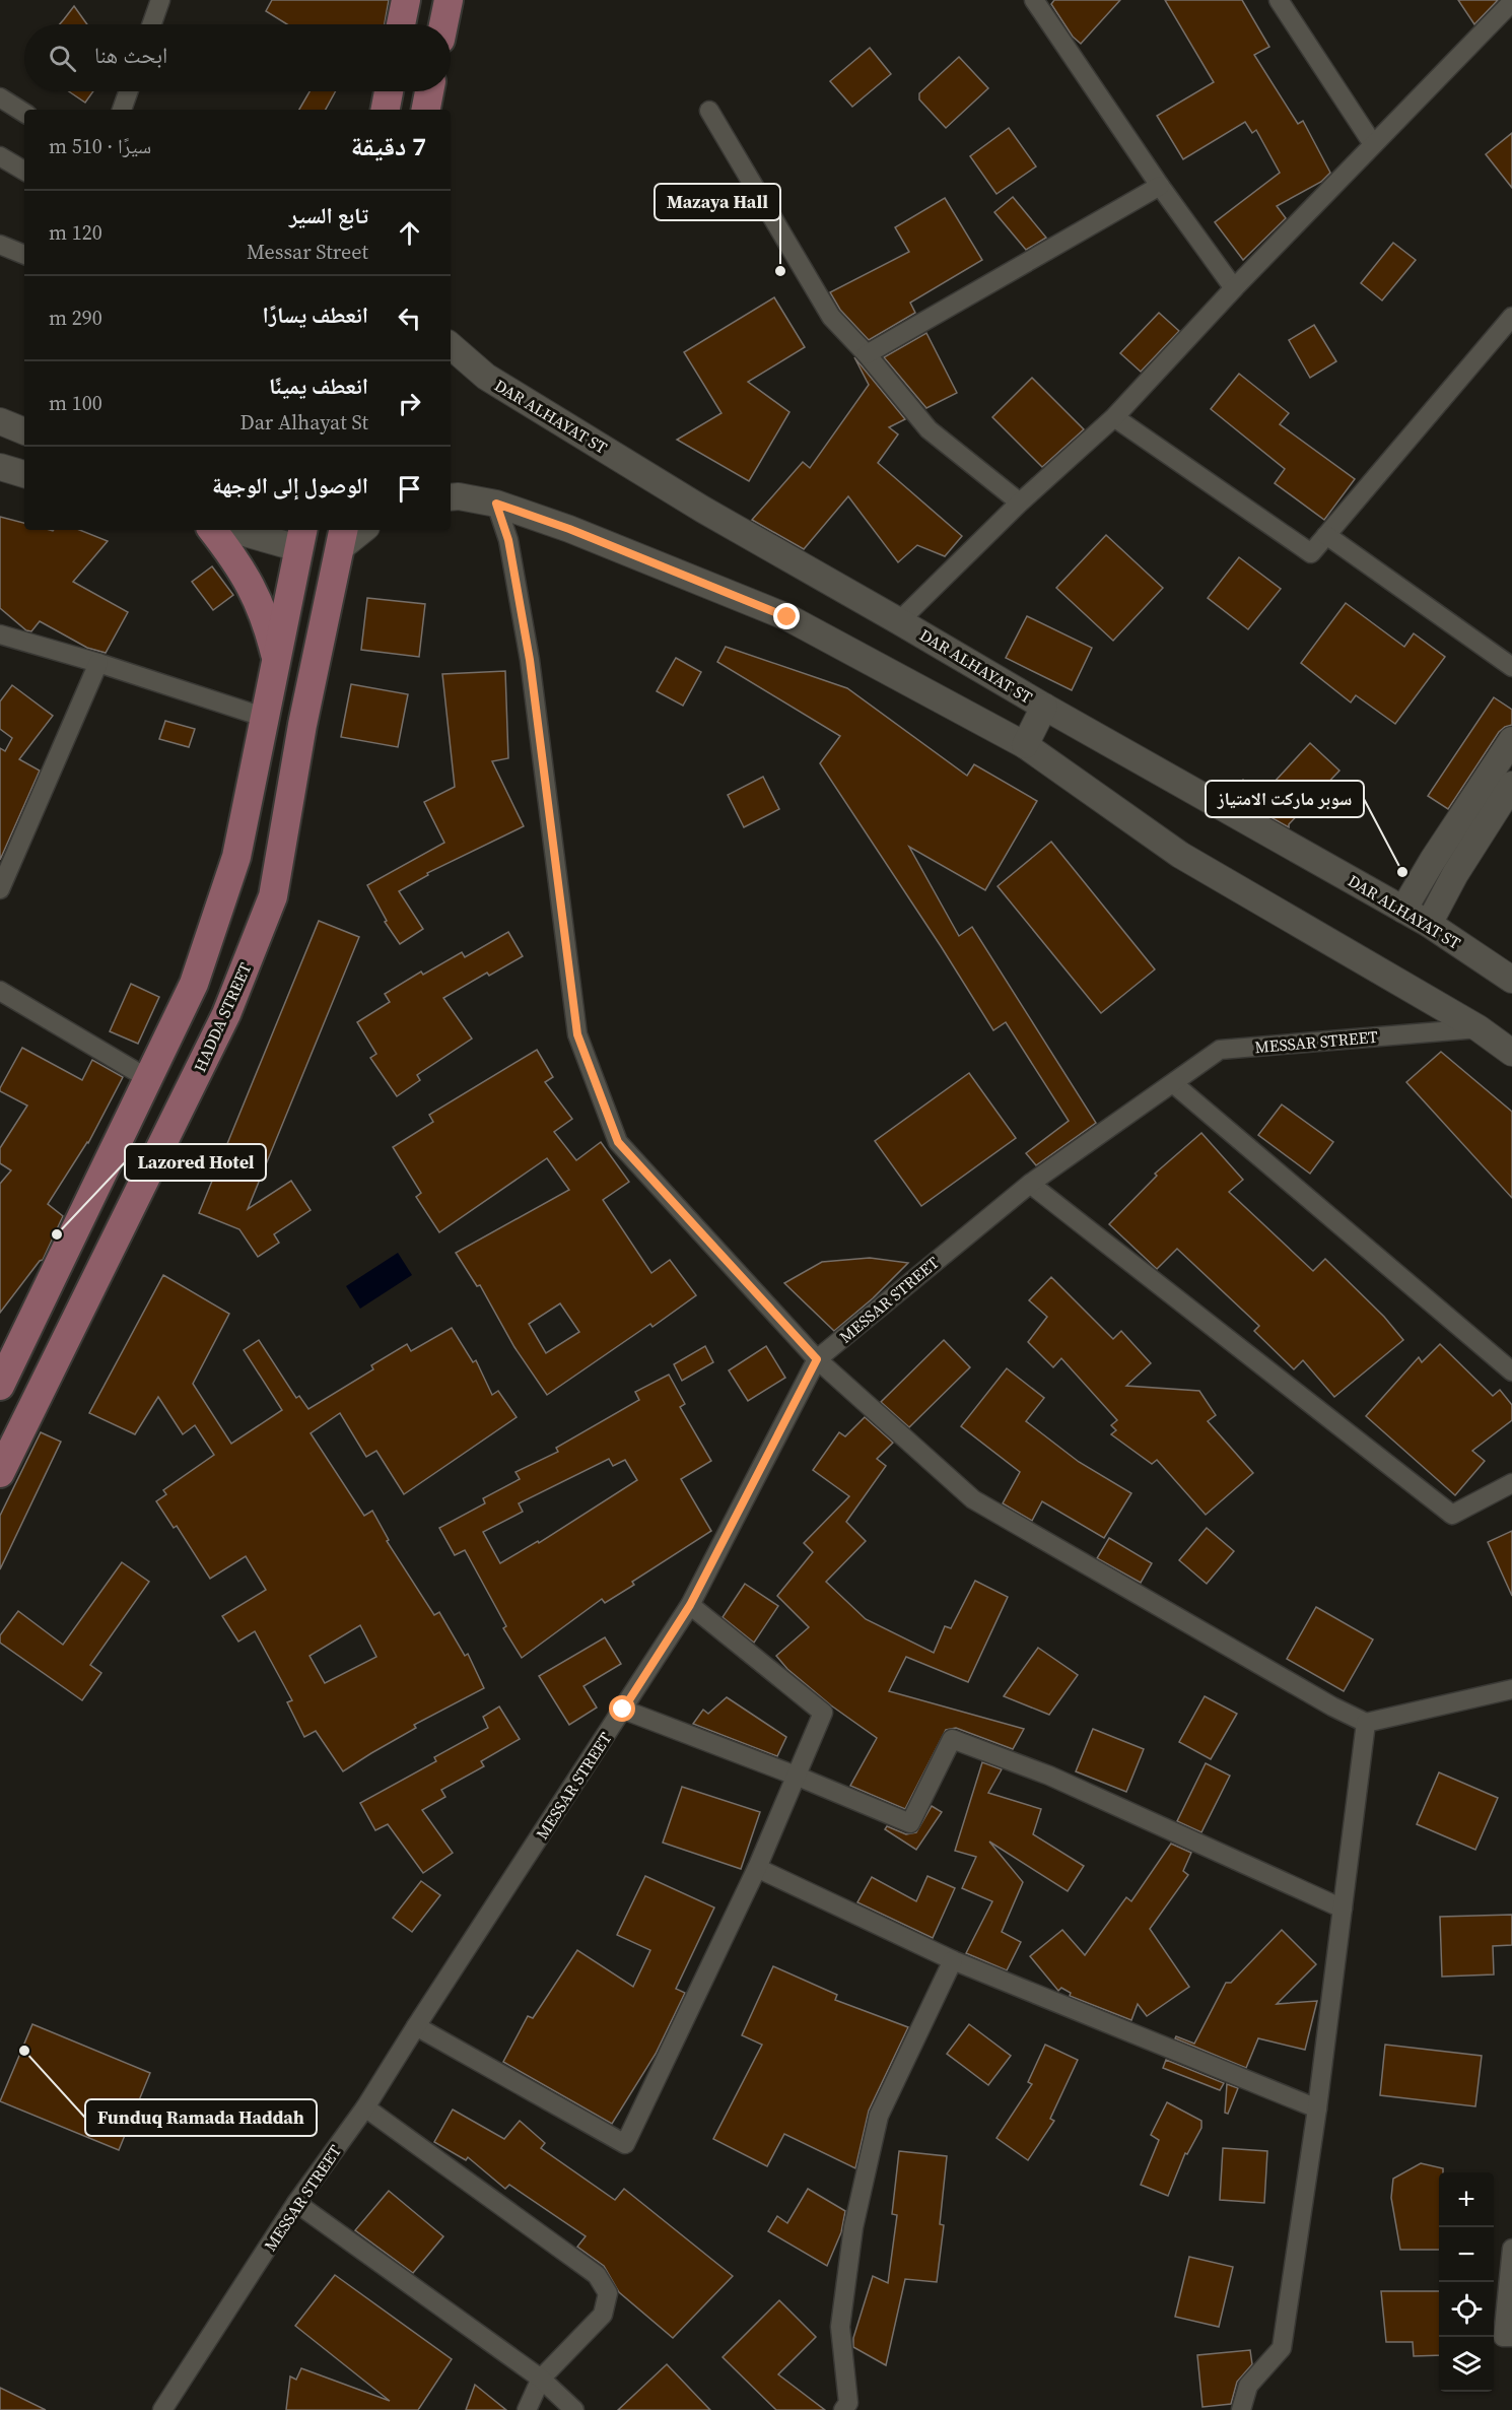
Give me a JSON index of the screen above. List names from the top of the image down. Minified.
{"streets":{"main road":["DAR ALHAYAT ST","HADDA STREET"],"street":["MESSAR STREET"]},"places":["Mazaya Hall","سوبر ماركت الامتياز","Lazored Hotel","Funduq Ramada Haddah"],"page":{"search":"ابحث هنا","heading":["7 دقيقة","سيرًا · 510 m"],"list":[["تابع السير","Messar Street","120 m"],["انعطف يسارًا","290 m"],["انعطف يمينًا","Dar Alhayat St","100 m"],"الوصول إلى الوجهة"],"map_buttons":["+","−"]}}
